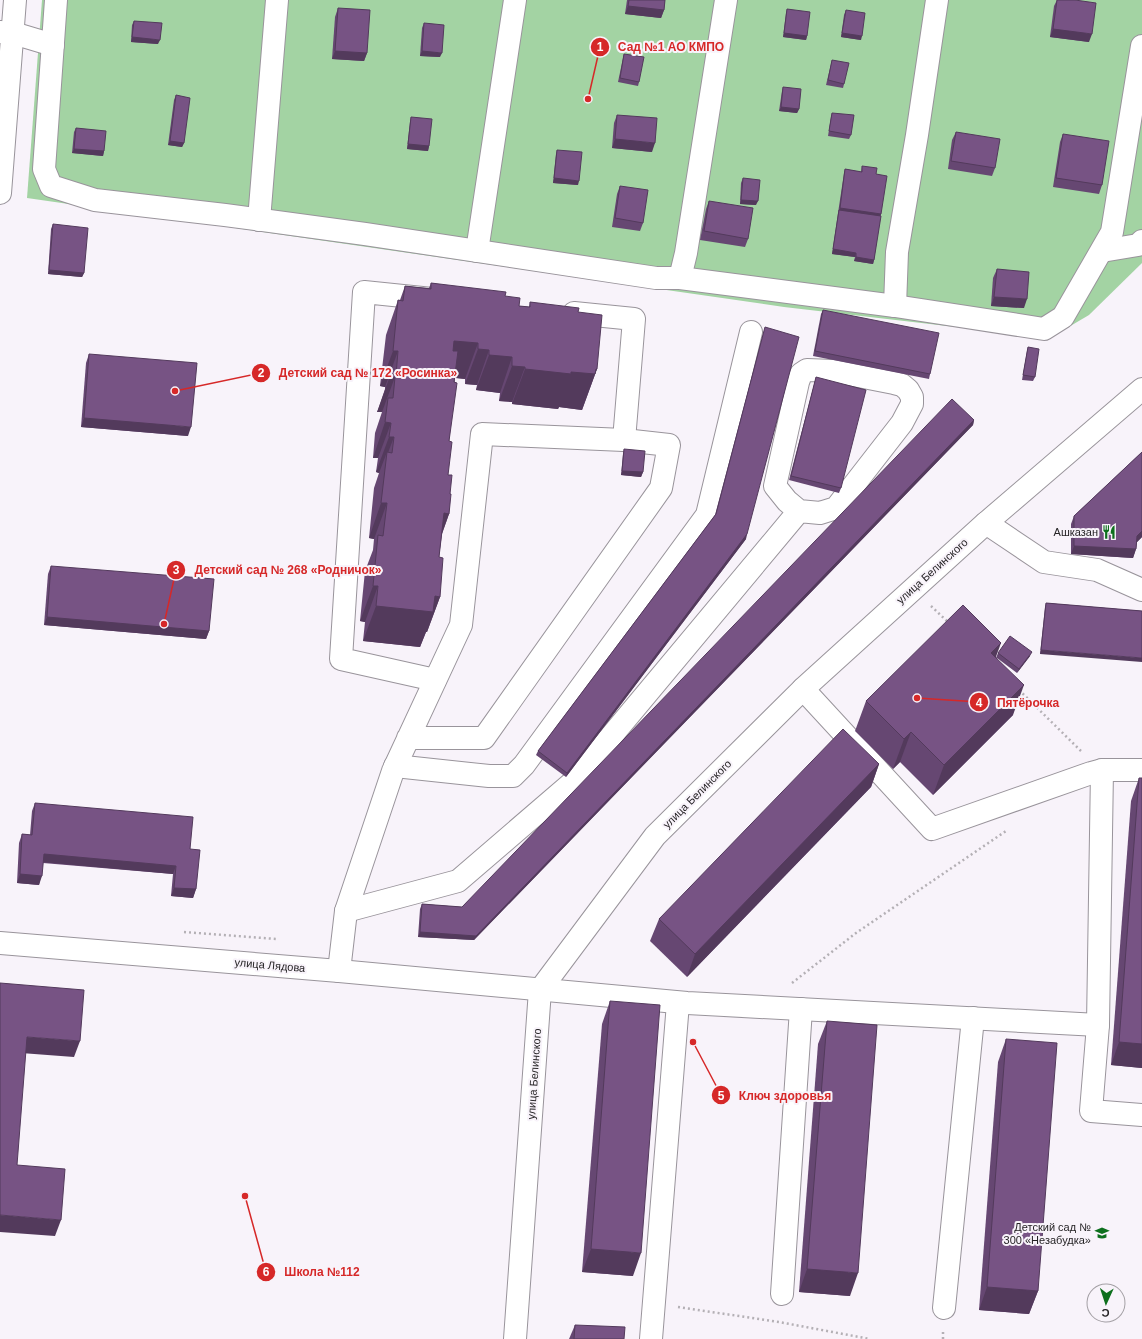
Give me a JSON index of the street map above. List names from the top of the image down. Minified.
{"streets":{"street":["улица Белинского","улица Лядова"]},"crossings":[["улица Белинского","улица Лядова"]],"places":{"other":["Сад №1 АО КМПО","Детский сад № 172 «Росинка»","Детский сад № 268 «Родничок»","Пятёрочка","Ключ здоровья","Школа №112"],"restaurant":["Ашказан"],"school or university":["Детский сад № 300 «Незабудка»"]},"north":"bottom"}
